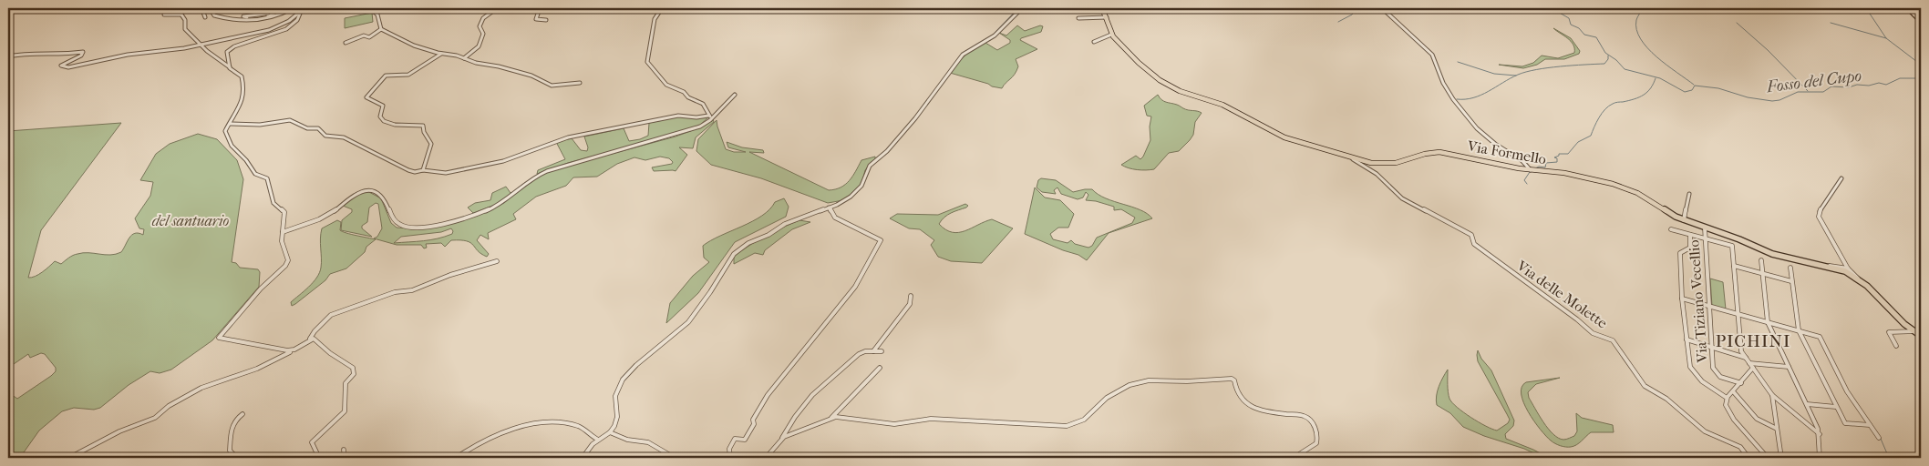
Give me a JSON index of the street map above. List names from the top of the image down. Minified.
{"streets":{"main road":["Via Formello"],"street":["Via delle Molette","Via Tiziano Vecellio"]},"crossings":[["Via Formello","Via delle Molette"],["Via Formello","Via Tiziano Vecellio"]],"districts":["PICHINI"],"water":["Fosso del Cupo"],"parks":["del santuario"]}
